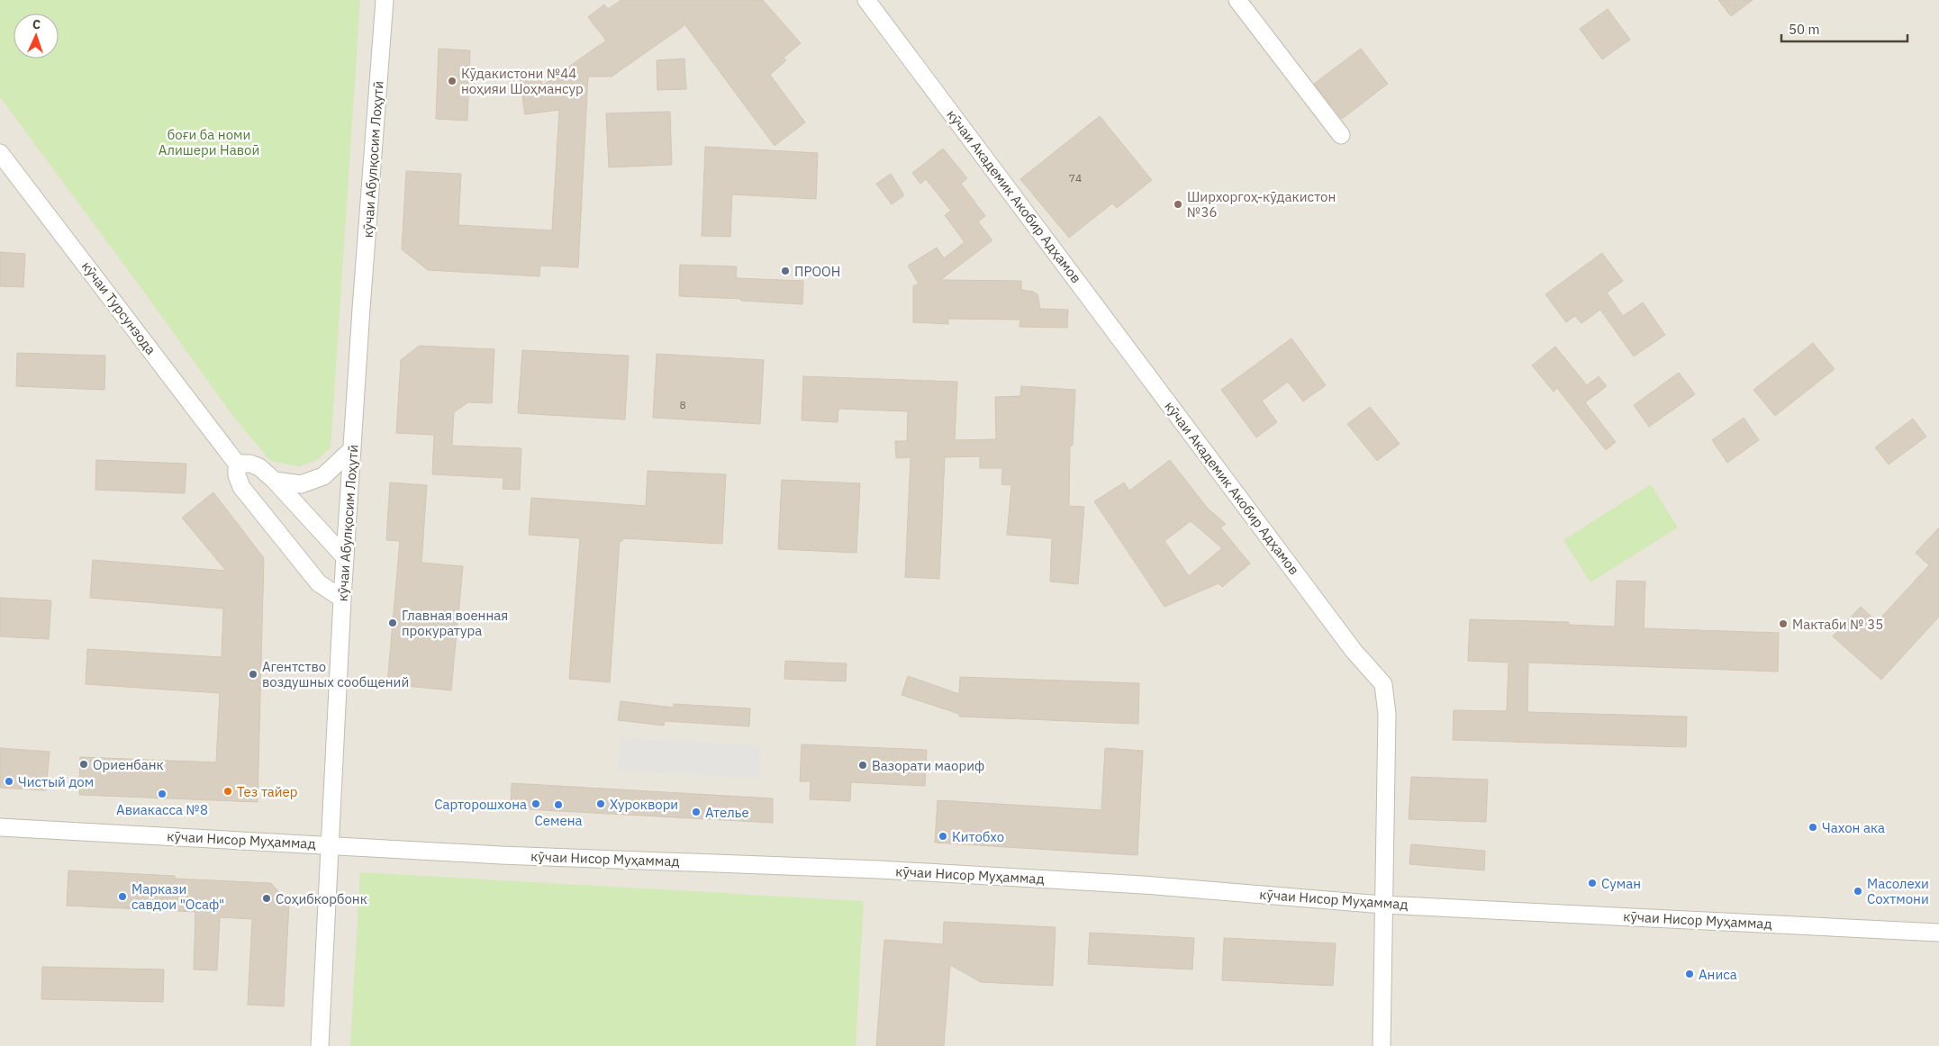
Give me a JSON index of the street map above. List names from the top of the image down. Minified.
{"streets":{"street":["кӯчаи Абулқосим Лоҳутӣ","кӯчаи Академик Акобир Адҳамов","кӯчаи Турсунзода","кӯчаи Нисор Муҳаммад"]},"crossings":[["кӯчаи Абулқосим Лоҳутӣ","кӯчаи Турсунзода"],["кӯчаи Абулқосим Лоҳутӣ","кӯчаи Нисор Муҳаммад"],["кӯчаи Академик Акобир Адҳамов","кӯчаи Нисор Муҳаммад"]],"parks":["боғи ба номи Алишери Навоӣ"],"places":["Кӯдакистони №44 ноҳияи Шоҳмансур","Ширхоргоҳ-кӯдакистон №36","ПРООН","Главная военная прокуратура","Мактаби № 35","Агентство воздушных сообщений","Ориенбанк","Вазорати маориф","Чистый дом","Тез тайер","Авиакасса №8","Сарторошхона","Хуроквори","Семена","Ателье","Чахон ака","Китобхо","Суман","Масолехи Сохтмони","Маркази савдои \"Осаф\"","Соҳибкорбонк","Аниса"],"house_numbers":["74","8"],"scale_bar":"50 m","north":"top"}
